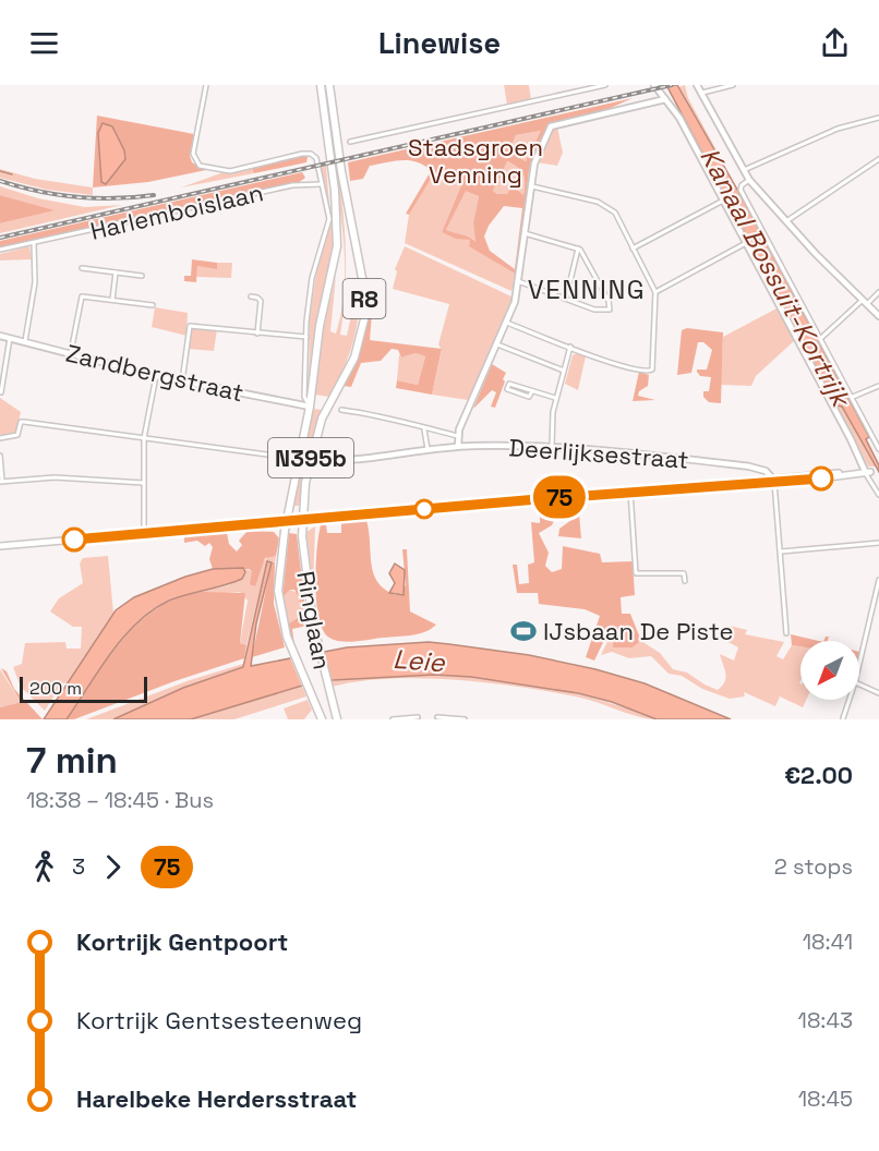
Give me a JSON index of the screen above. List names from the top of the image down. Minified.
{"streets":{"highway":["R8","N395b","Ringlaan"],"street":["Harlemboislaan","Zandbergstraat","Deerlijksestraat"]},"crossings":[["R8","Zandbergstraat"],["R8","N395b"],["R8","Ringlaan"],["Zandbergstraat","Ringlaan"],["Deerlijksestraat","N395b"],["N395b","Ringlaan"]],"districts":["VENNING"],"water":["Kanaal Bossuit-Kortrijk","Leie"],"parks":["Stadsgroen Venning"],"places":{"sports":["IJsbaan De Piste"]},"lines":["bus line 75"],"scale_bar":"200 m","north":"bottom left","page":{"header":"Linewise","on_map":"75","scale":"200 m","heading":["7 min","18:38 – 18:45 · Bus","€2.00"],"legs":["3","75","2 stops"],"list":[{"name":"Kortrijk Gentpoort","value":"18:41"},{"name":"Kortrijk Gentsesteenweg","value":"18:43"},{"name":"Harelbeke Herdersstraat","value":"18:45"}]}}
